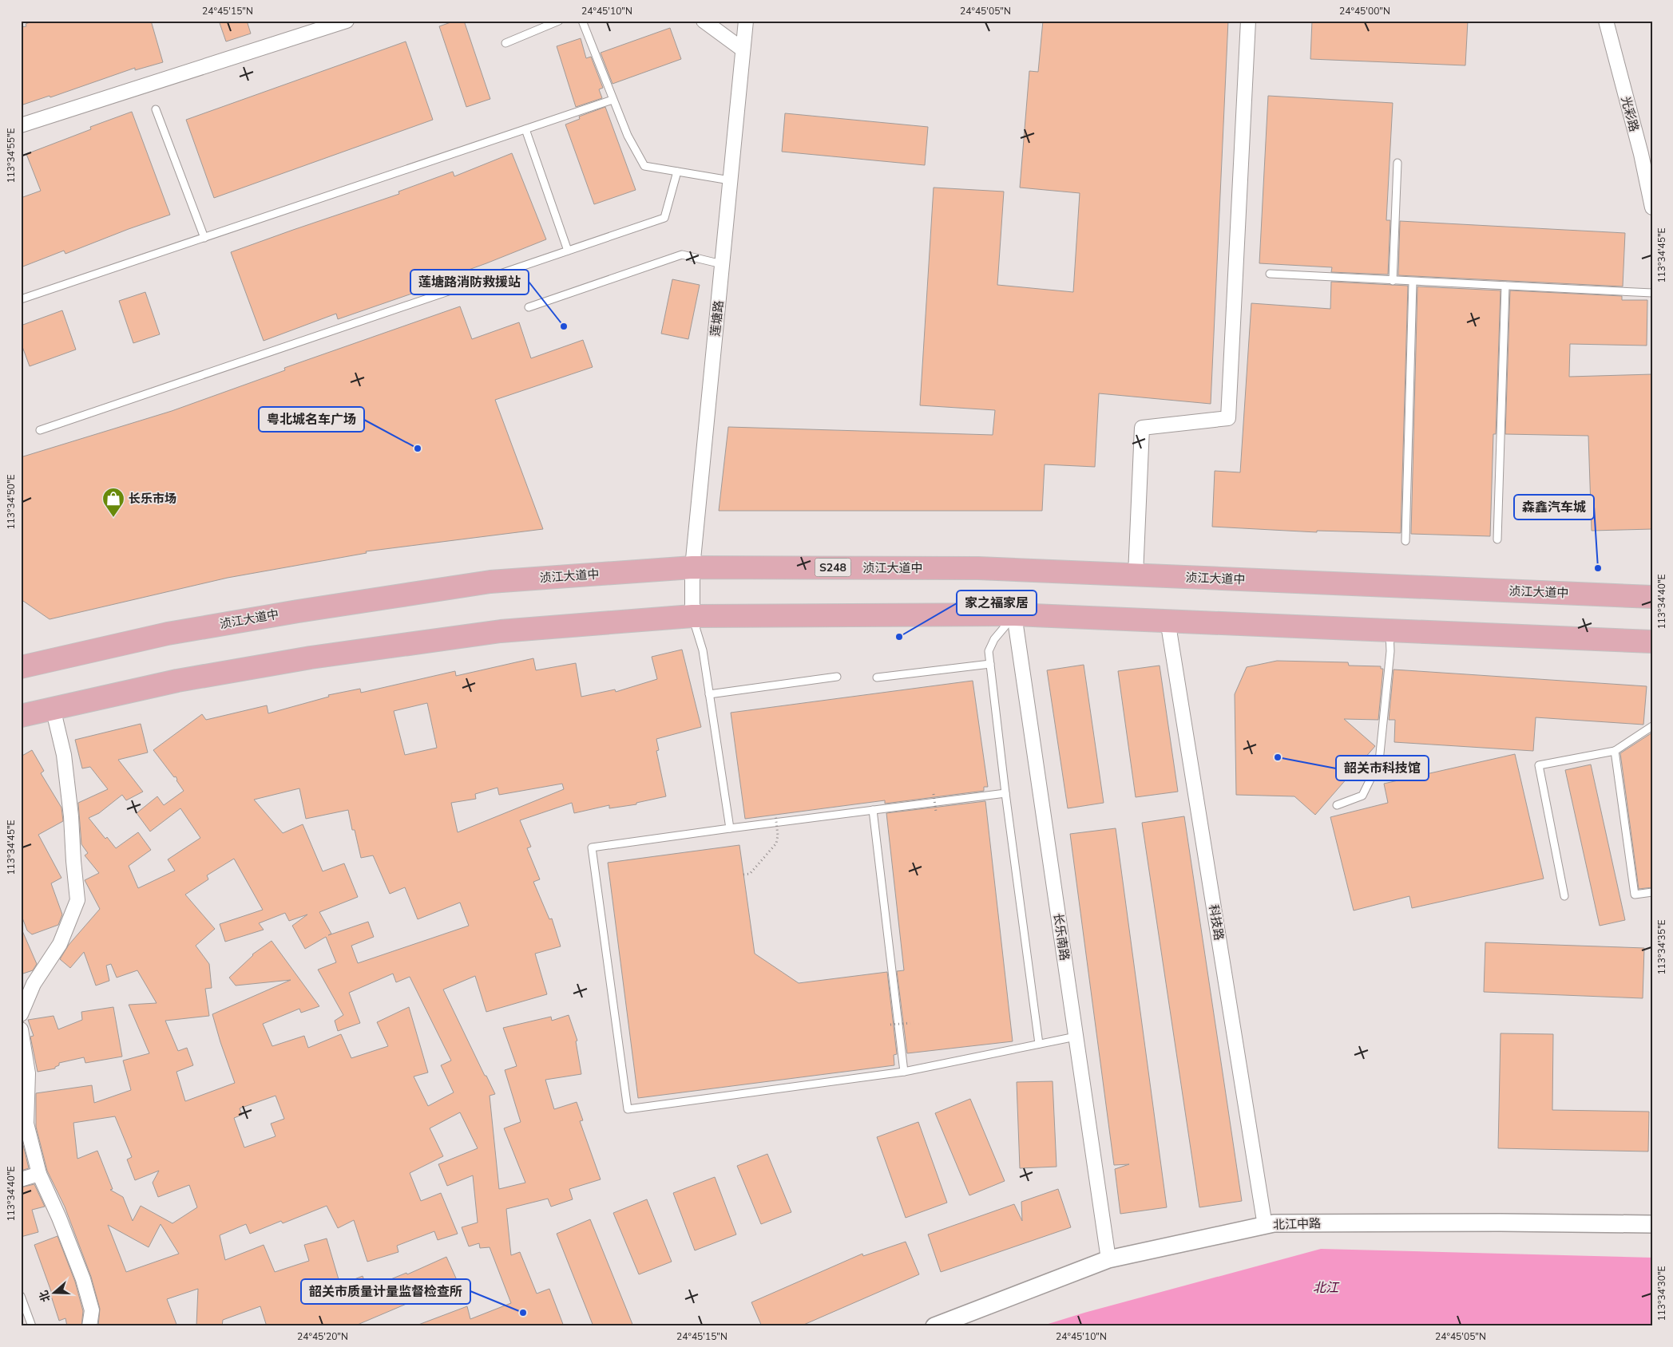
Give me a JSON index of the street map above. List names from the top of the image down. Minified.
{"streets":{"main road":["S248","浈江大道中"],"street":["光彩路","莲塘路","科技路","长乐南路","北江中路"]},"crossings":[["莲塘路","浈江大道中"],["科技路","北江中路"],["长乐南路","北江中路"]],"water":["北江"],"places":{"other":["莲塘路消防救援站","粤北城名车广场","森鑫汽车城","家之福家居","韶关市科技馆","韶关市质量计量监督检查所"],"shop":["长乐市场"]},"north":"left","coordinates":["24°45'15\"N","24°45'10\"N","24°45'05\"N","24°45'00\"N","113°34'55\"E","113°34'45\"E","113°34'50\"E","113°34'40\"E","113°34'35\"E","113°34'30\"E","24°45'20\"N"]}
